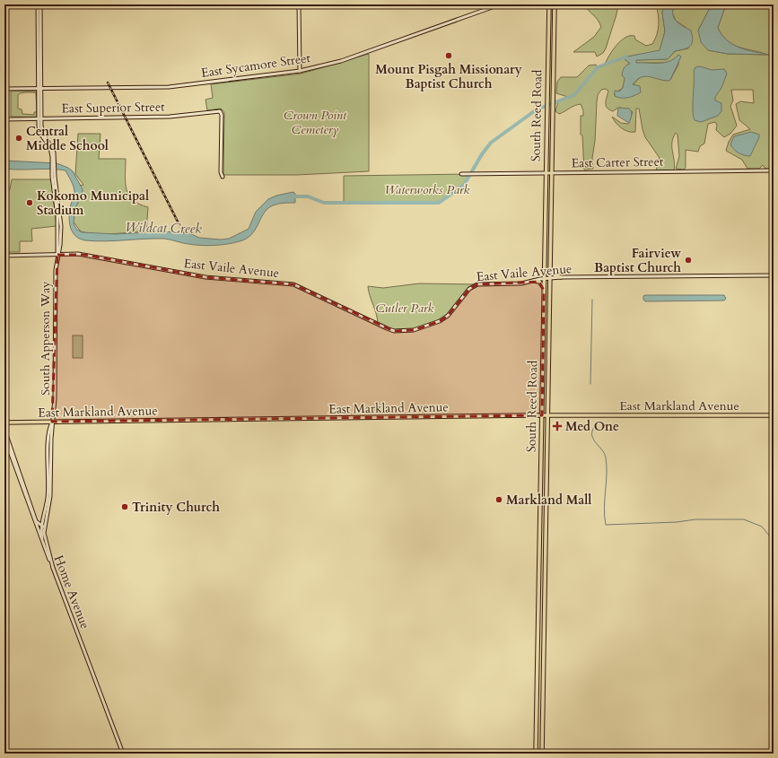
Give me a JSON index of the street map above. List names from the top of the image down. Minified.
{"streets":{"main road":["South Reed Road","East Markland Avenue"],"street":["East Sycamore Street","East Superior Street","East Carter Street","East Vaile Avenue","South Apperson Way","Home Avenue"]},"crossings":[["East Sycamore Street","South Apperson Way"],["East Superior Street","South Apperson Way"],["South Reed Road","East Carter Street"],["South Reed Road","East Vaile Avenue"],["South Reed Road","East Markland Avenue"],["East Vaile Avenue","South Apperson Way"],["South Apperson Way","East Markland Avenue"],["South Apperson Way","Home Avenue"]],"water":["Wildcat Creek"],"parks":["Crown Point Cemetery","Waterworks Park","Cutler Park"],"places":{"other":["Mount Pisgah Missionary Baptist Church","Central Middle School","Kokomo Municipal Stadium","Fairview Baptist Church","Markland Mall","Trinity Church"],"health":["Med One"]}}
